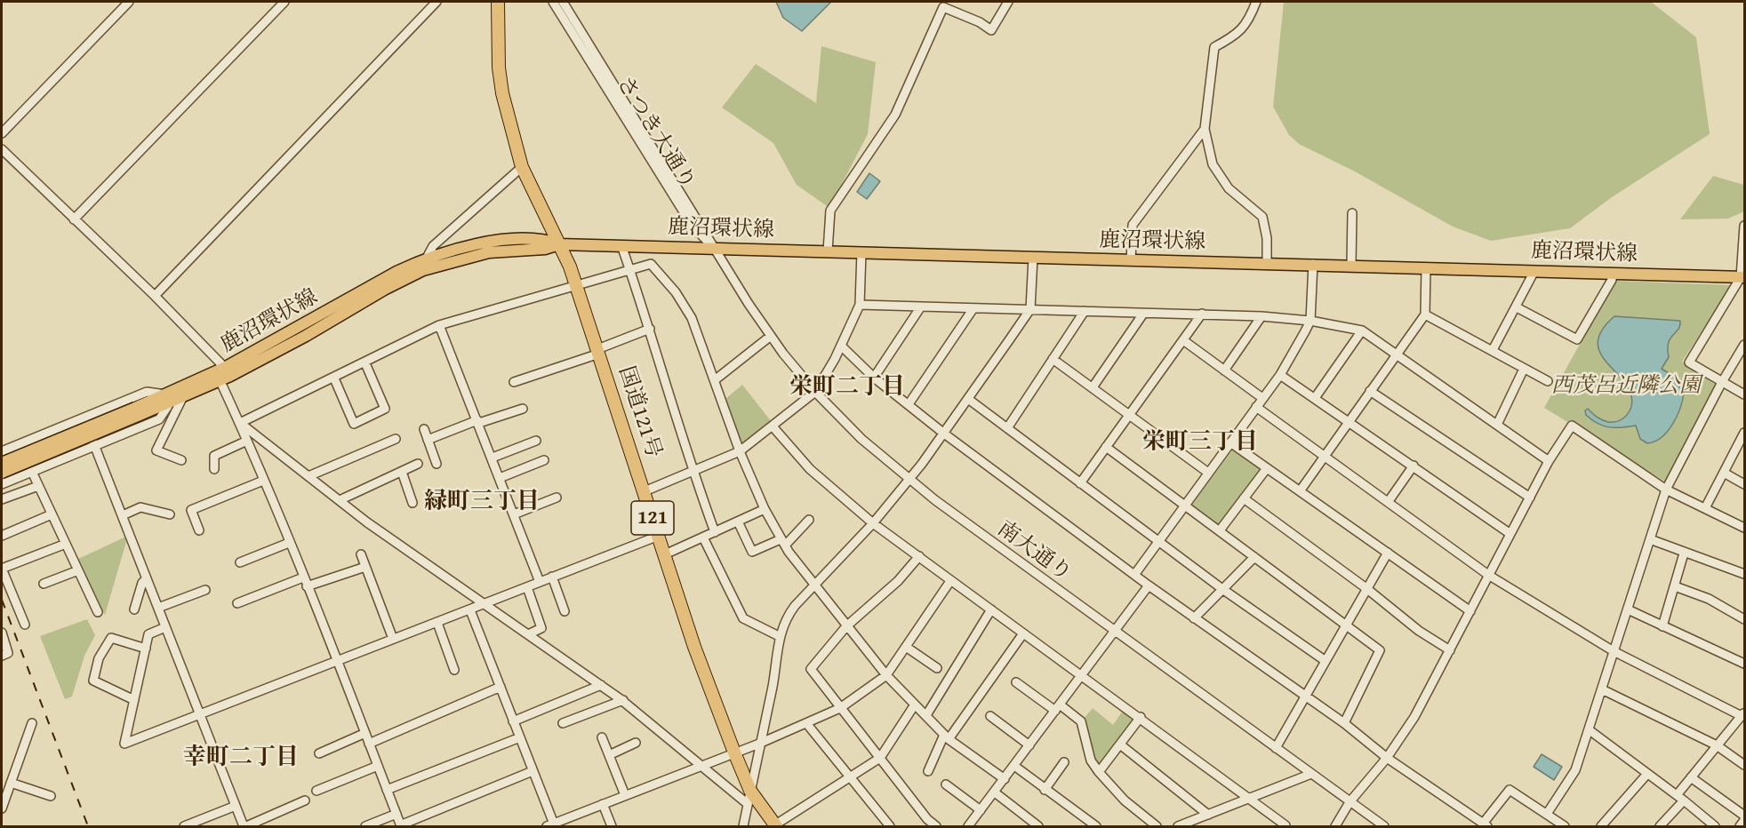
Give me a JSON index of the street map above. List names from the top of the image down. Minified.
{"streets":{"highway":["国道121号","121"],"main road":["鹿沼環状線"],"street":["さつき大通り","南大通り"]},"crossings":[["さつき大通り","鹿沼環状線"],["さつき大通り","南大通り"],["鹿沼環状線","国道121号"],["鹿沼環状線","南大通り"]],"districts":["栄町二丁目","栄町三丁目","緑町三丁目","幸町二丁目"],"parks":["西茂呂近隣公園"]}
